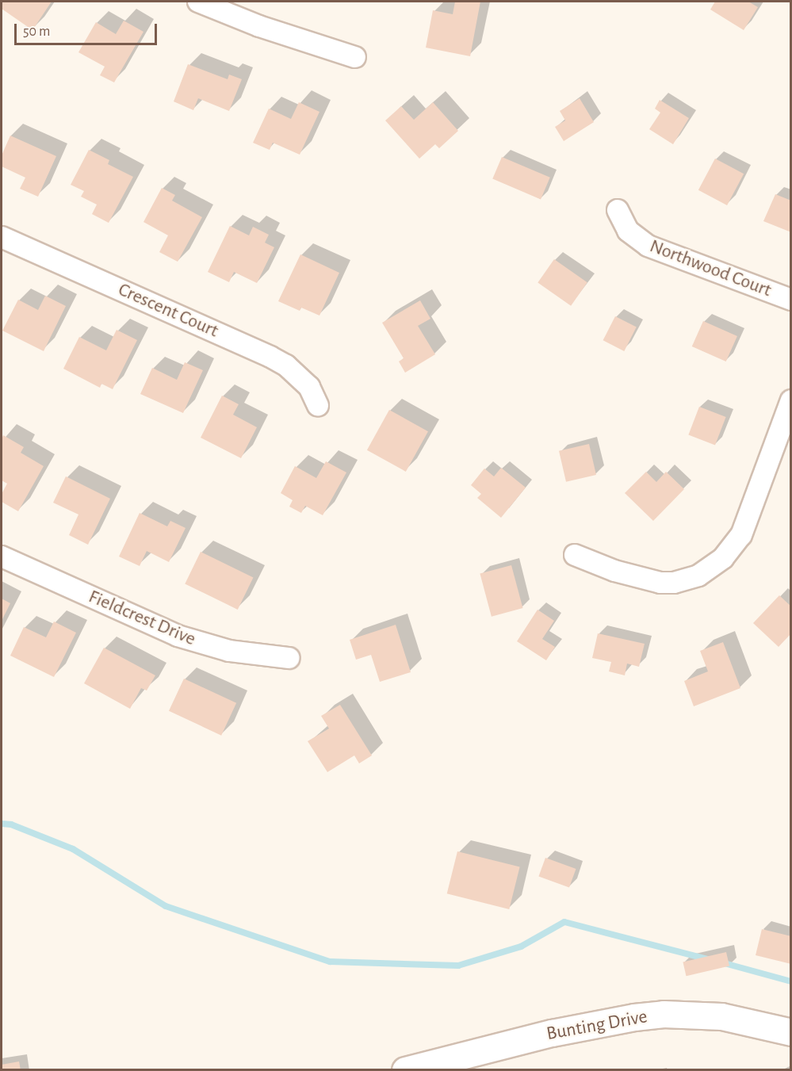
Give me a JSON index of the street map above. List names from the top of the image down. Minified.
{"streets":{"street":["Northwood Court","Crescent Court","Fieldcrest Drive","Bunting Drive"]},"scale_bar":"50 m"}
